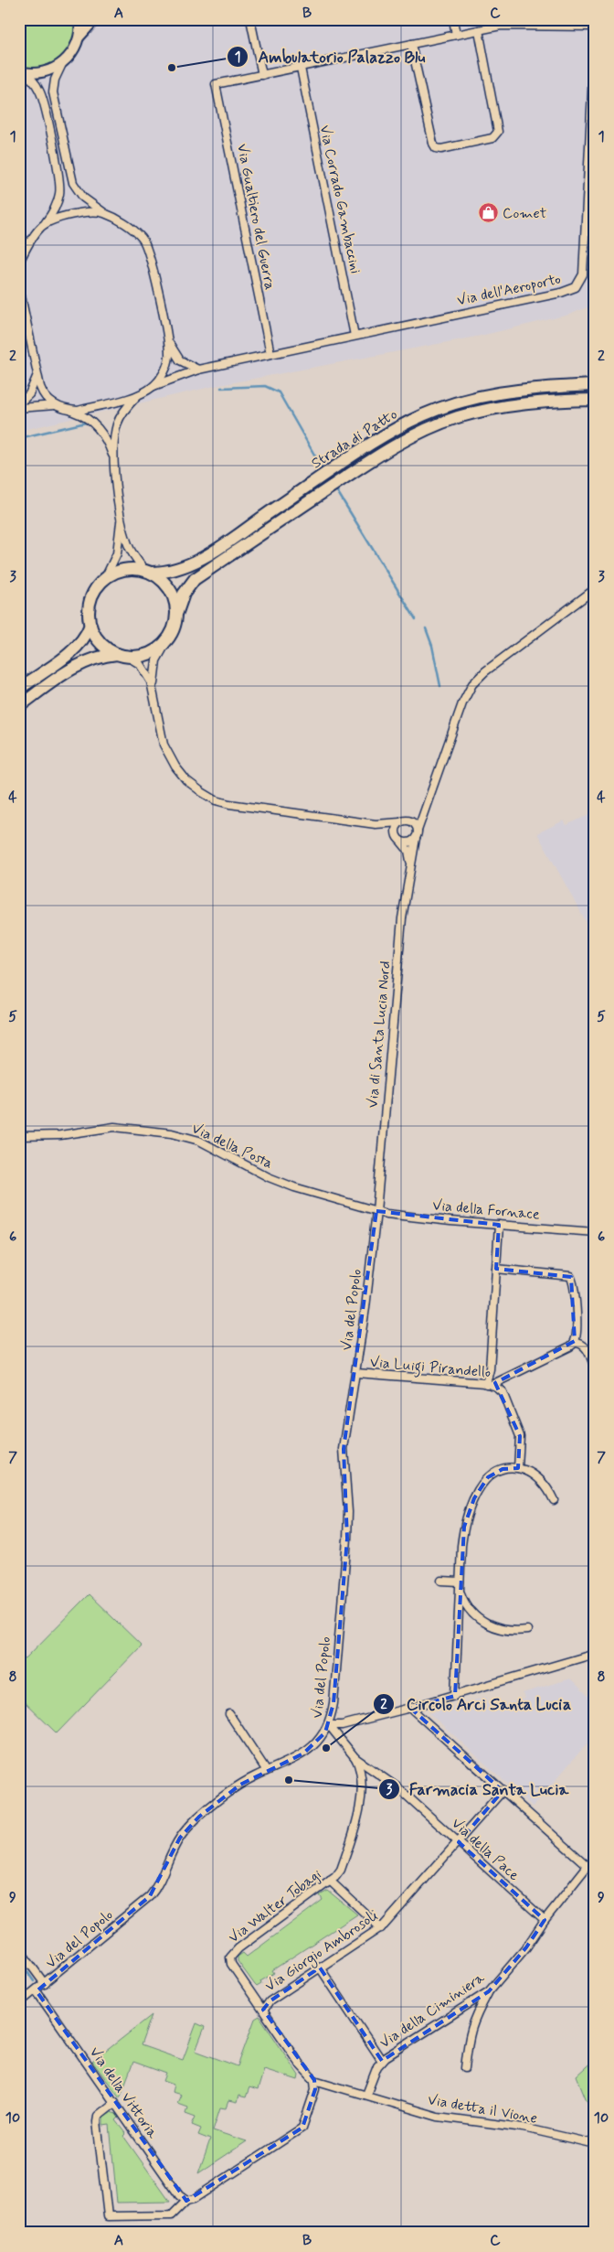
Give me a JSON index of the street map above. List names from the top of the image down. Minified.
{"streets":{"main road":["Strada di Patto"],"street":["Via Corrado Gambaccini","Via Gualtiero del Guerra","Via dell'Aeroporto","Via di Santa Lucia Nord","Via della Posta","Via della Fornace","Via del Popolo","Via Luigi Pirandello","Via della Pace","Via Walter Tobagi","Via Giorgio Ambrosoli","Via della Ciminiera","Via della Vittoria","Via detta il Vione"]},"crossings":[["Via Corrado Gambaccini","Via dell'Aeroporto"],["Via Gualtiero del Guerra","Via dell'Aeroporto"],["Via di Santa Lucia Nord","Via della Posta"],["Via di Santa Lucia Nord","Via della Fornace"],["Via di Santa Lucia Nord","Via del Popolo"],["Via della Posta","Via della Fornace"],["Via della Posta","Via del Popolo"],["Via della Fornace","Via del Popolo"],["Via del Popolo","Via Luigi Pirandello"],["Via del Popolo","Via della Pace"],["Via del Popolo","Via della Vittoria"],["Via della Pace","Via Walter Tobagi"],["Via della Pace","Via Giorgio Ambrosoli"],["Via della Pace","Via della Ciminiera"],["Via Walter Tobagi","Via Giorgio Ambrosoli"],["Via Walter Tobagi","Via detta il Vione"],["Via Giorgio Ambrosoli","Via della Ciminiera"],["Via della Ciminiera","Via detta il Vione"]],"places":{"other":["Ambulatorio Palazzo Blu","Circolo Arci Santa Lucia","Farmacia Santa Lucia"],"shop":["Comet"]},"grid":{"columns":["A","B","C"],"rows":["1","2","3","4","5","6","7","8","9","10"]}}
